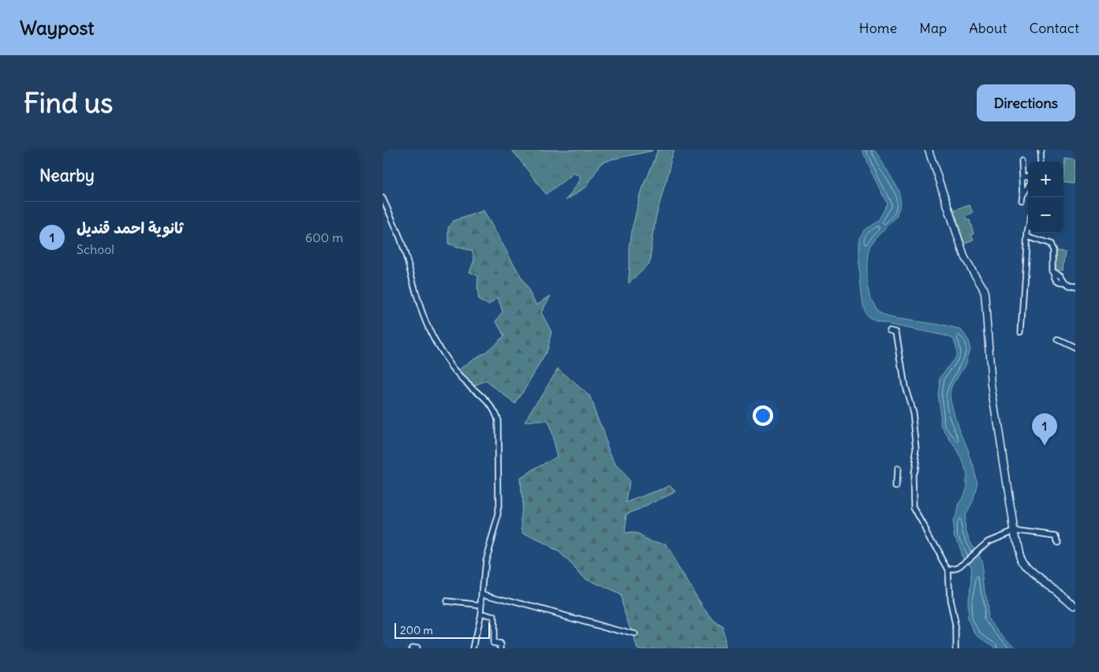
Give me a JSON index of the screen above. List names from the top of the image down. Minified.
{"scale_bar":"200 m","page":{"header":"Waypost","nav":["Home","Map","About","Contact"],"buttons":"Directions","title":"Find us","heading":"Nearby","map_buttons":["+","−"],"list":[{"mark":"1","name":"ثانوية احمد قنديل","note":"School","value":"600 m"}],"pins":"1","scale":"200 m"}}
